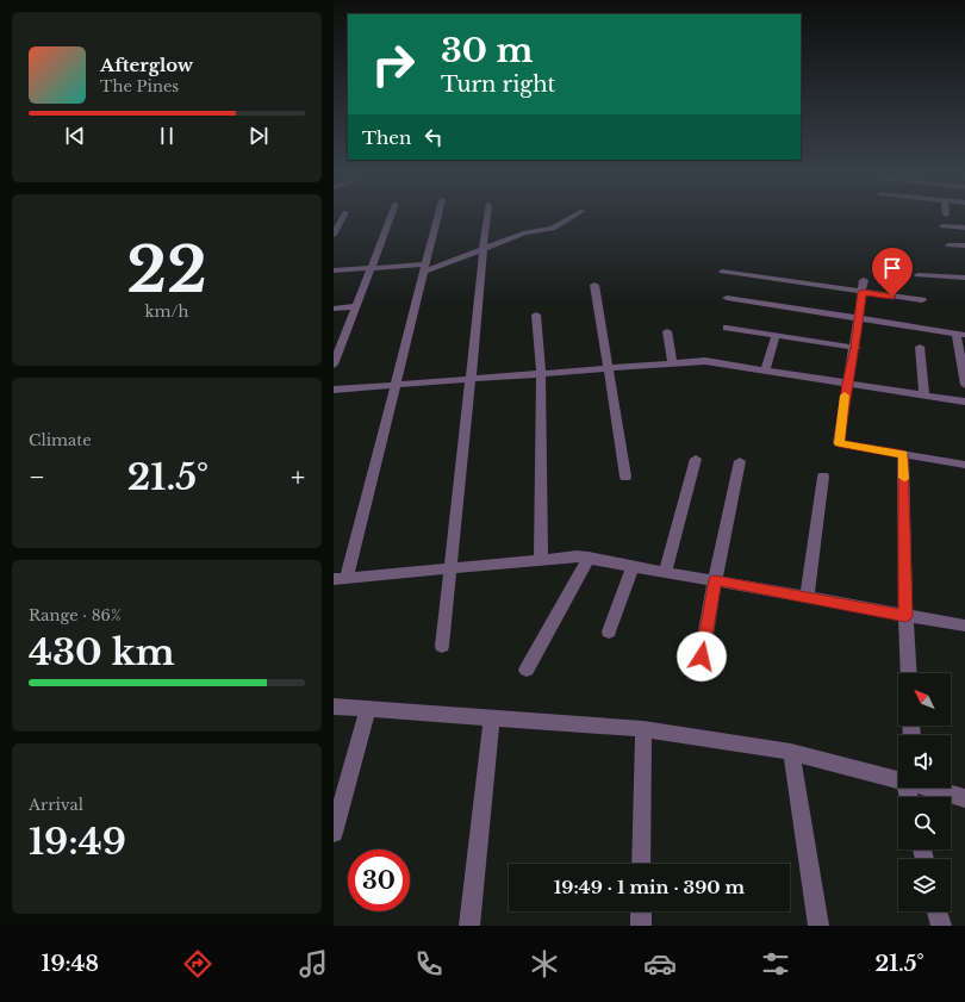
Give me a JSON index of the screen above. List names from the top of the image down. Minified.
{"north":"top left","page":{"turn":["30 m","Turn right"],"song":["Afterglow","The Pines"],"then":"Then","tile":[["22","km/h"],"Climate",["Range · 86%","430 km"],["Arrival","19:49"]],"heat":["−","21.5°","+"],"limit":"30","trip":"19:49 · 1 min · 390 m","tabs":["19:48","21.5°"]}}
